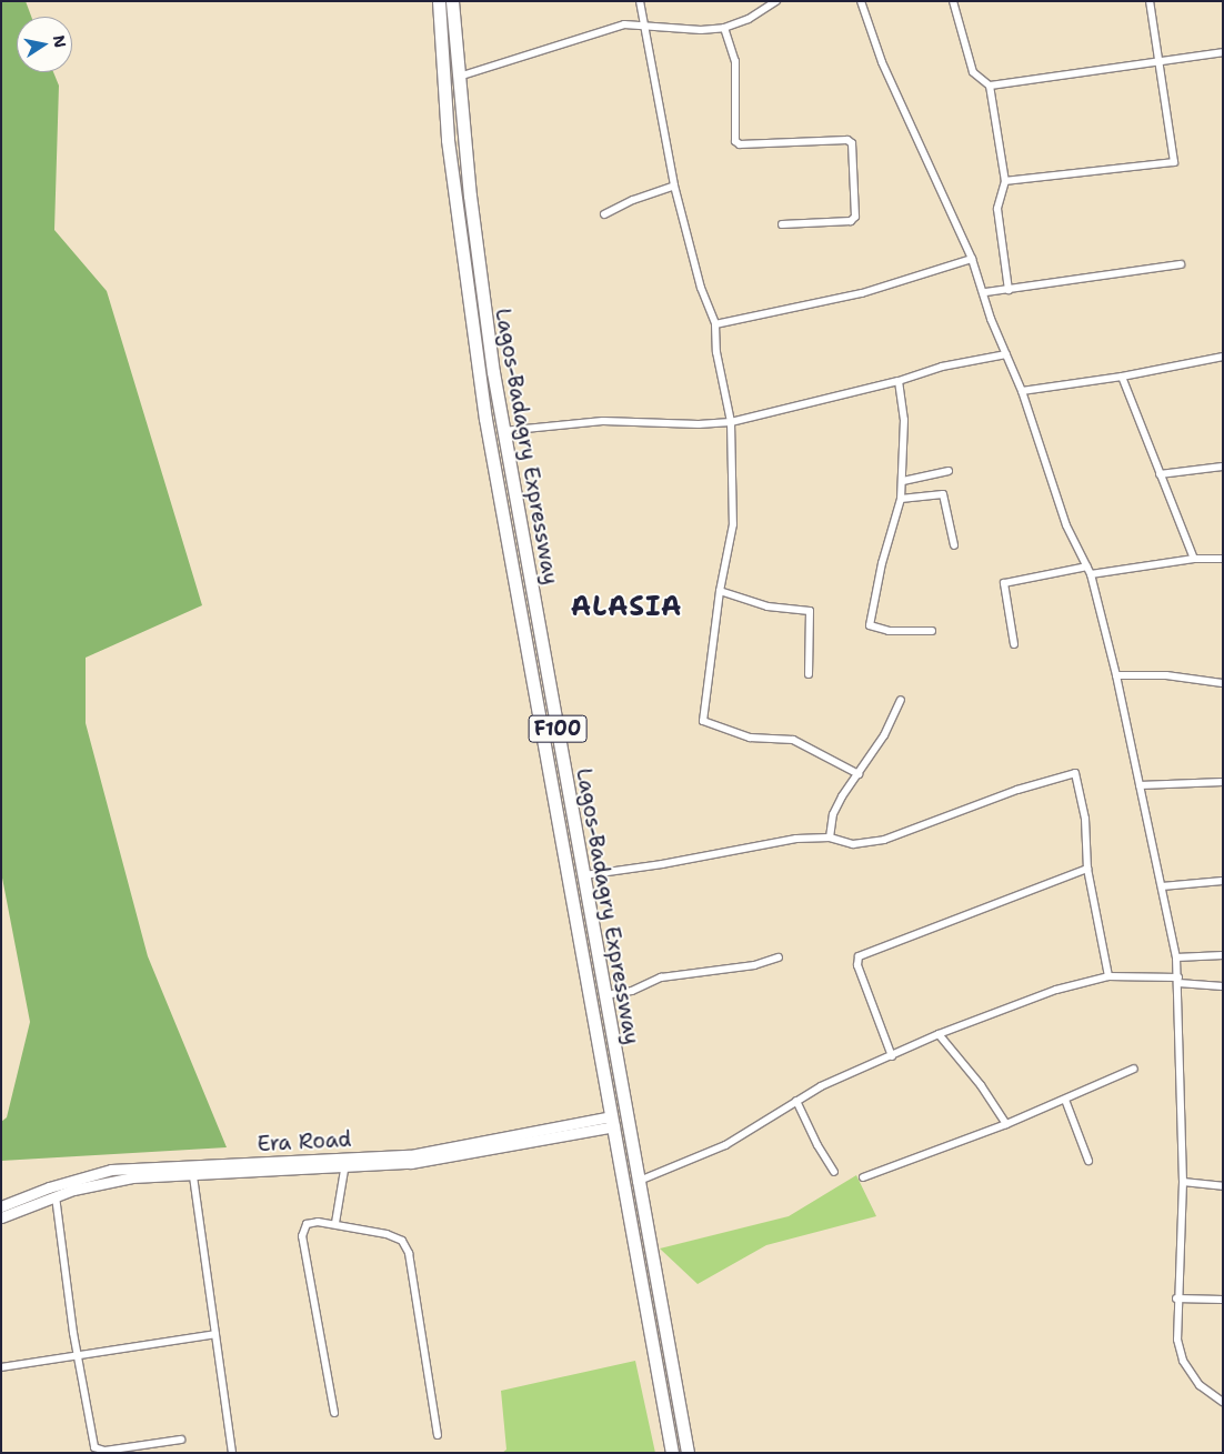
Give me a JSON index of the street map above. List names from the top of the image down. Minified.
{"streets":{"highway":["Lagos-Badagry Expressway","F100"],"main road":["Era Road"]},"crossings":[["Lagos-Badagry Expressway","Era Road"]],"districts":["ALASIA"],"north":"right"}
